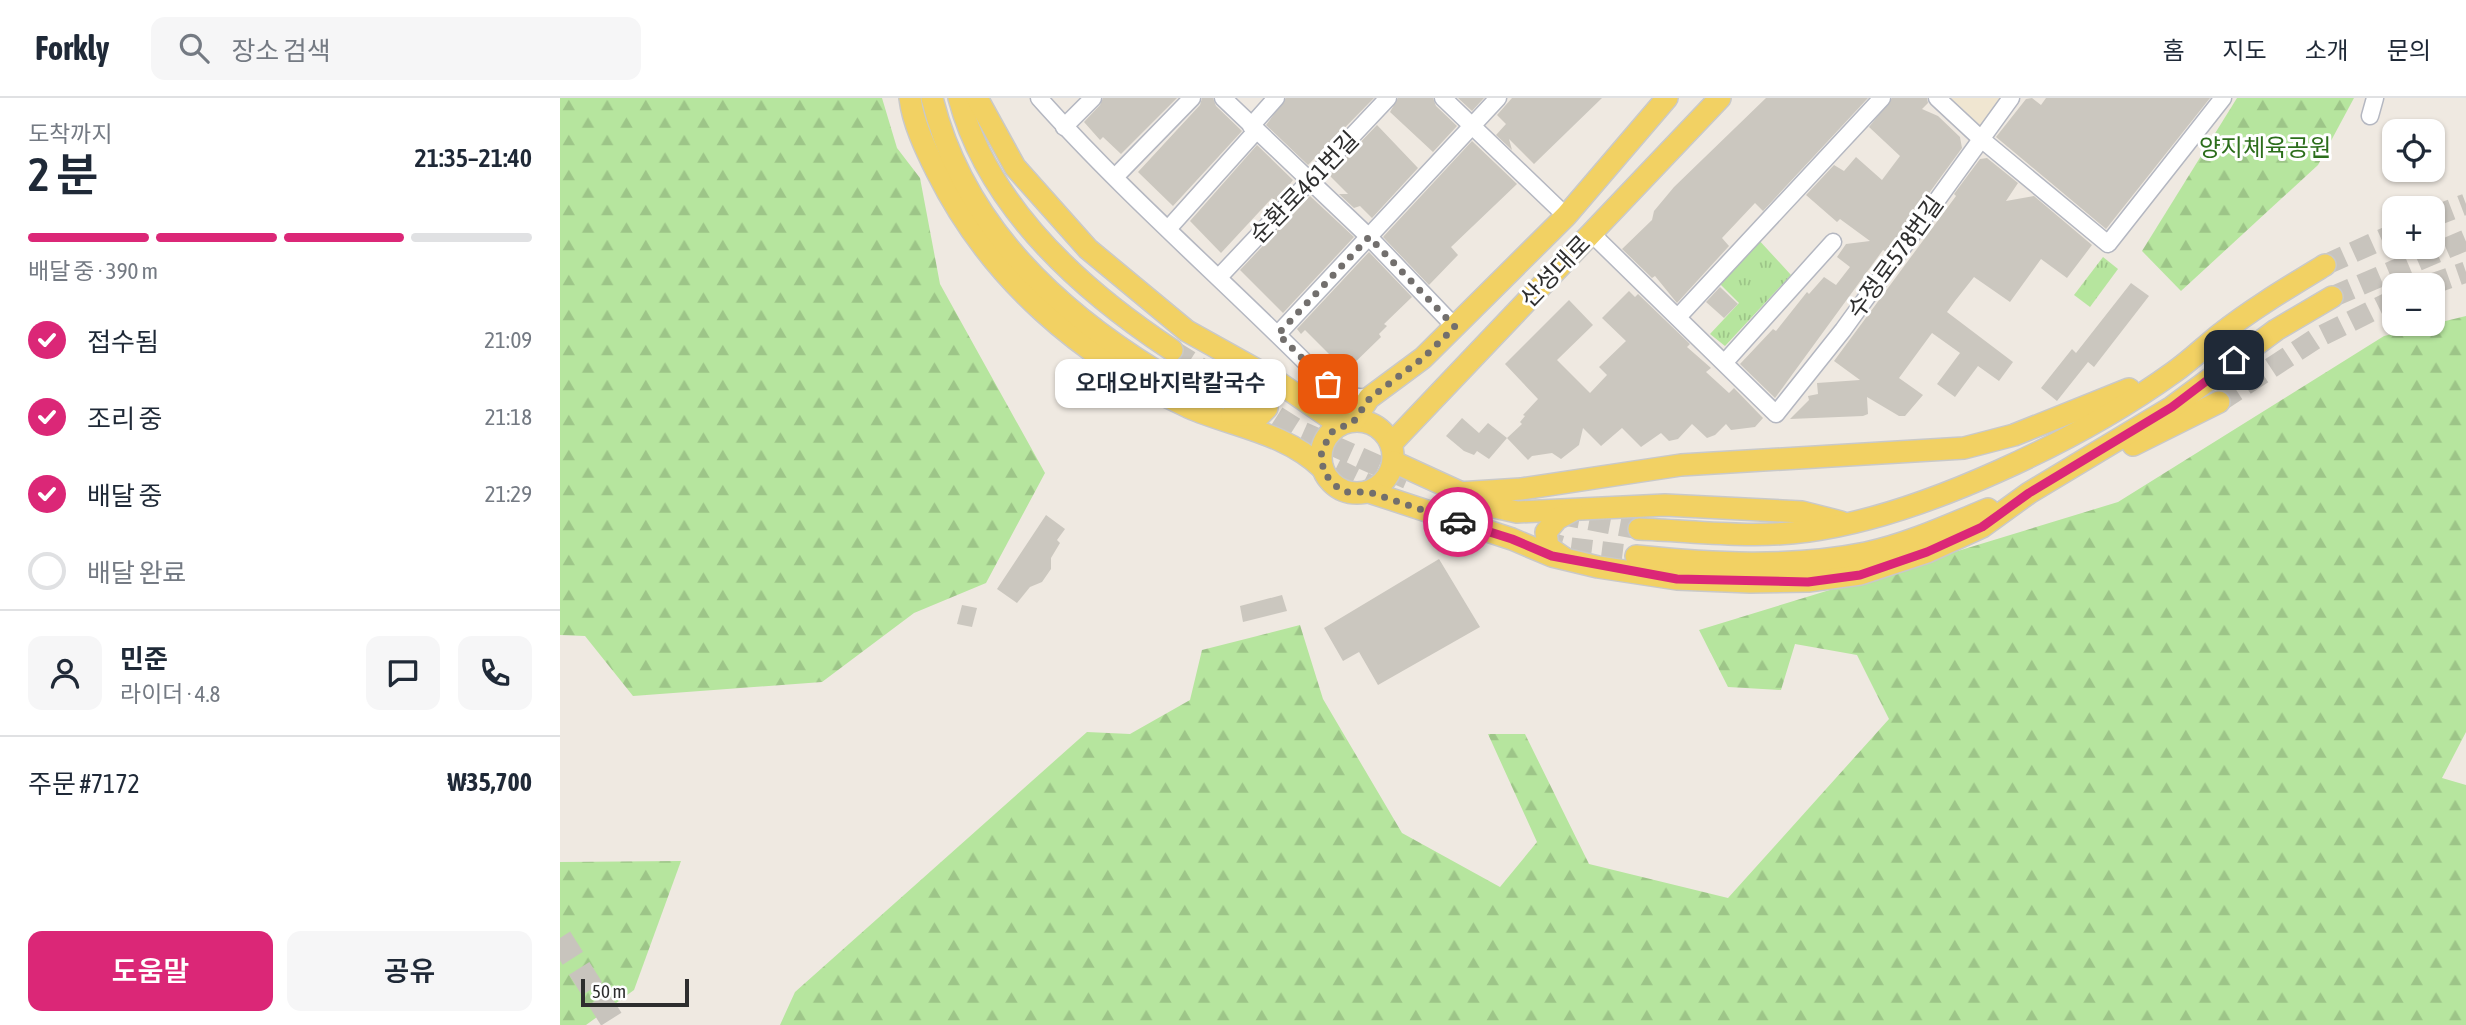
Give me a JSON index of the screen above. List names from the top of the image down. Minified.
{"streets":{"main road":["산성대로"],"street":["순환로461번길","수정로578번길"]},"parks":["양지체육공원"],"places":["오대오바지락칼국수"],"scale_bar":"50 m","page":{"header":"Forkly","search":"장소 검색","nav":["홈","지도","소개","문의"],"heading":["2 분","도착까지","21:35–21:40"],"panel":["민준","라이더 · 4.8","주문 #7172","₩35,700"],"map_buttons":["+","−"],"bar":"배달 중 · 390 m","list":[["접수됨","21:09"],["조리 중","21:18"],["배달 중","21:29"],"배달 완료"],"bubble":"오대오바지락칼국수","buttons":["도움말","공유"],"scale":"50 m"}}
